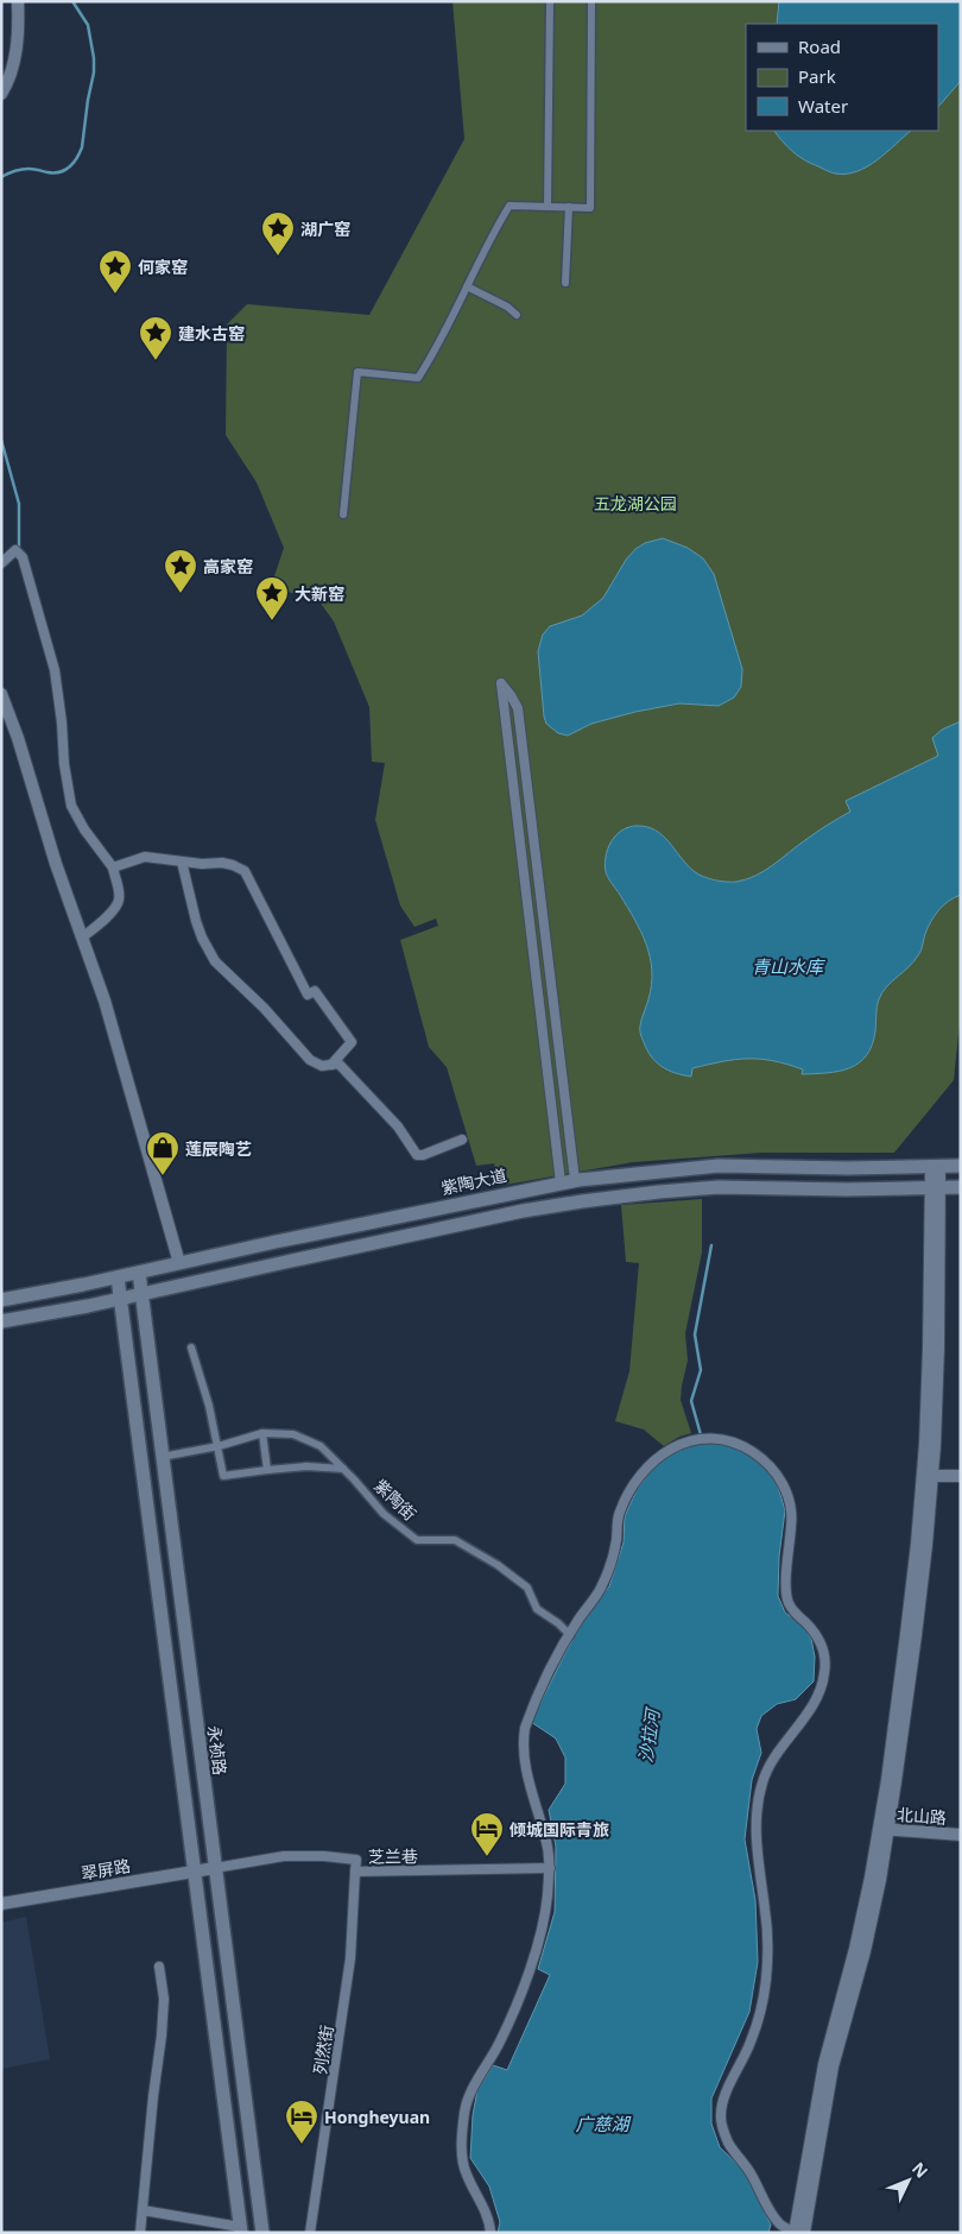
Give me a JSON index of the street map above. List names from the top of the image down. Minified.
{"streets":{"main road":["紫陶大道","永祯路"],"street":["紫陶街","北山路","芝兰巷","翠屏路","列然街"]},"crossings":[["紫陶大道","永祯路"],["紫陶街","永祯路"],["永祯路","芝兰巷"],["永祯路","翠屏路"],["芝兰巷","翠屏路"],["芝兰巷","列然街"]],"water":["青山水库","沙拉河","广慈湖"],"parks":["五龙湖公园"],"places":{"place":["湖广窑","何家窑","建水古窑","高家窑","大新窑"],"shop":["莲辰陶艺"],"hotel":["倾城国际青旅","Hongheyuan"]},"legend":["Road","Park","Water"],"north":"top right"}
